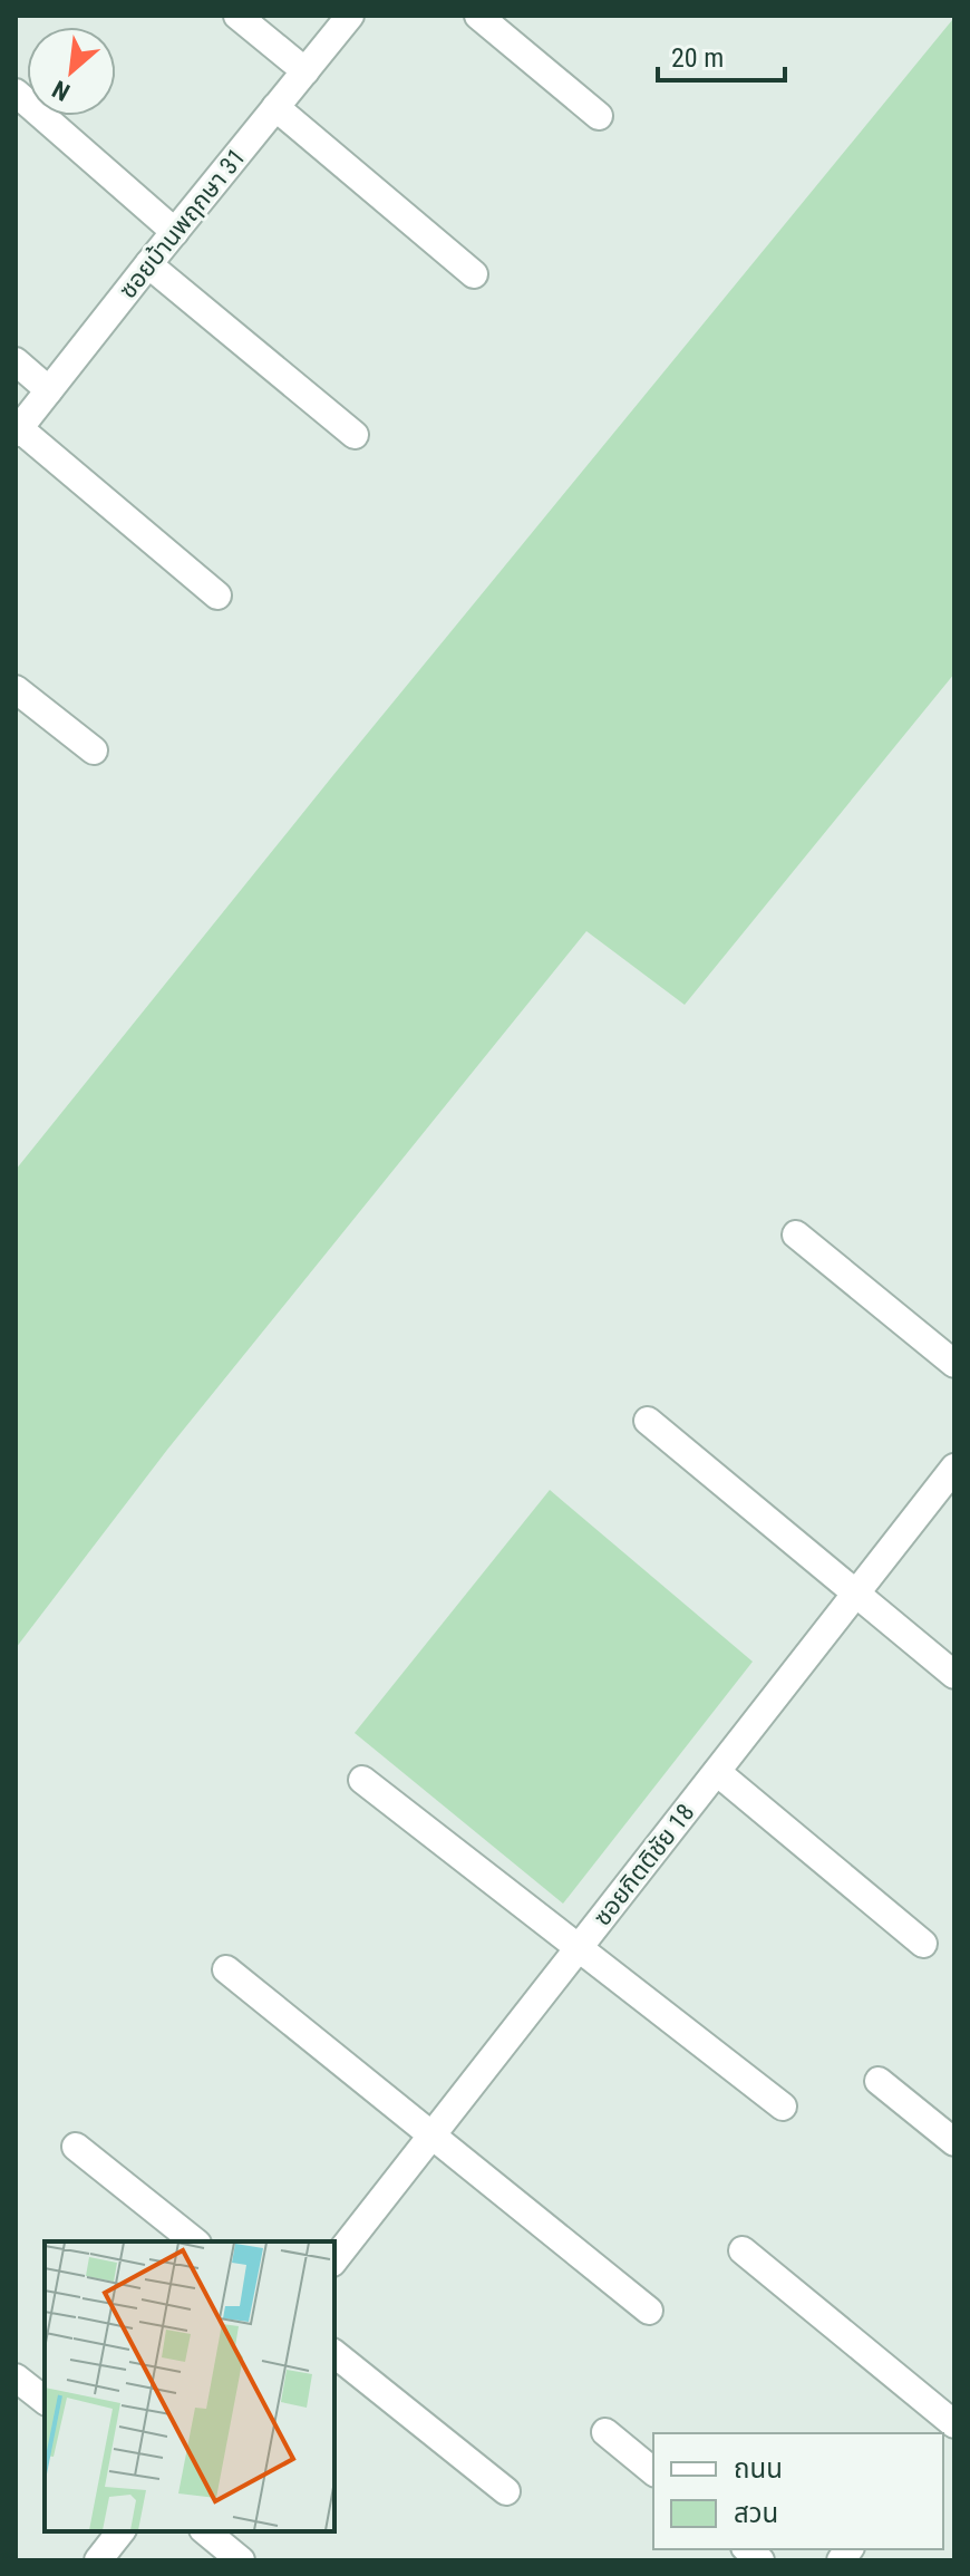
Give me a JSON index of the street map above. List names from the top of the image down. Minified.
{"streets":{"street":["ซอยบ้านพฤกษา 31","ซอยกิตติชัย 18"]},"legend":["ถนน","สวน"],"scale_bar":"20 m","north":"bottom left"}
